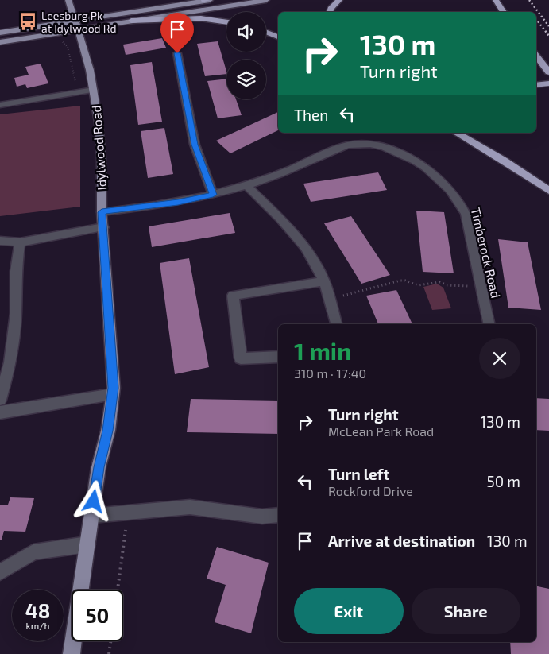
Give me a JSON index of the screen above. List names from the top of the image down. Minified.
{"streets":{"main road":["Idylwood Road"],"street":["Timberock Road"]},"places":{"bus stop":["Leesburg Pk at Idylwood Rd"]},"page":{"turn":["130 m","Turn right"],"then":"Then","heading":["1 min","310 m · 17:40"],"list":[{"name":"Turn right","note":"McLean Park Road","value":"130 m"},{"name":"Turn left","note":"Rockford Drive","value":"50 m"},{"name":"Arrive at destination","value":"130 m"}],"buttons":["Exit","Share"],"speed":"48 km/h","limit":"50"}}
